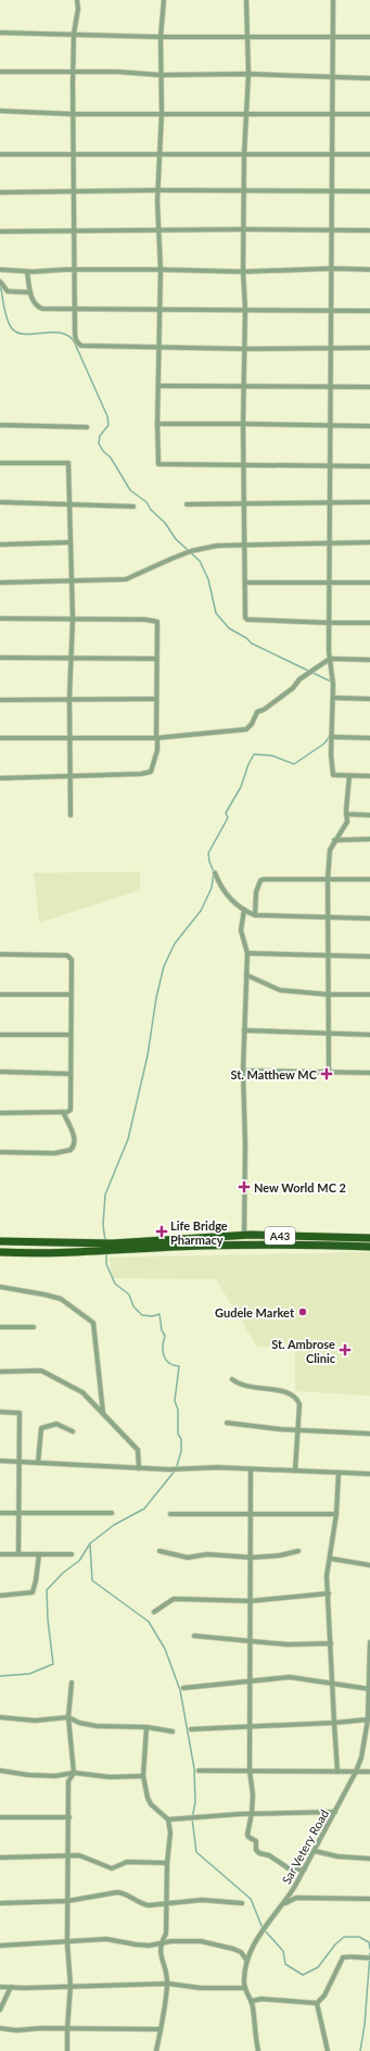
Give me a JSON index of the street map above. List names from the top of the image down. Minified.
{"streets":{"highway":["A43"],"street":["Sar Vetery Road"]},"places":{"health":["St. Matthew MC","New World MC 2","Life Bridge Pharmacy","St. Ambrose Clinic"],"other":["Gudele Market"]}}
